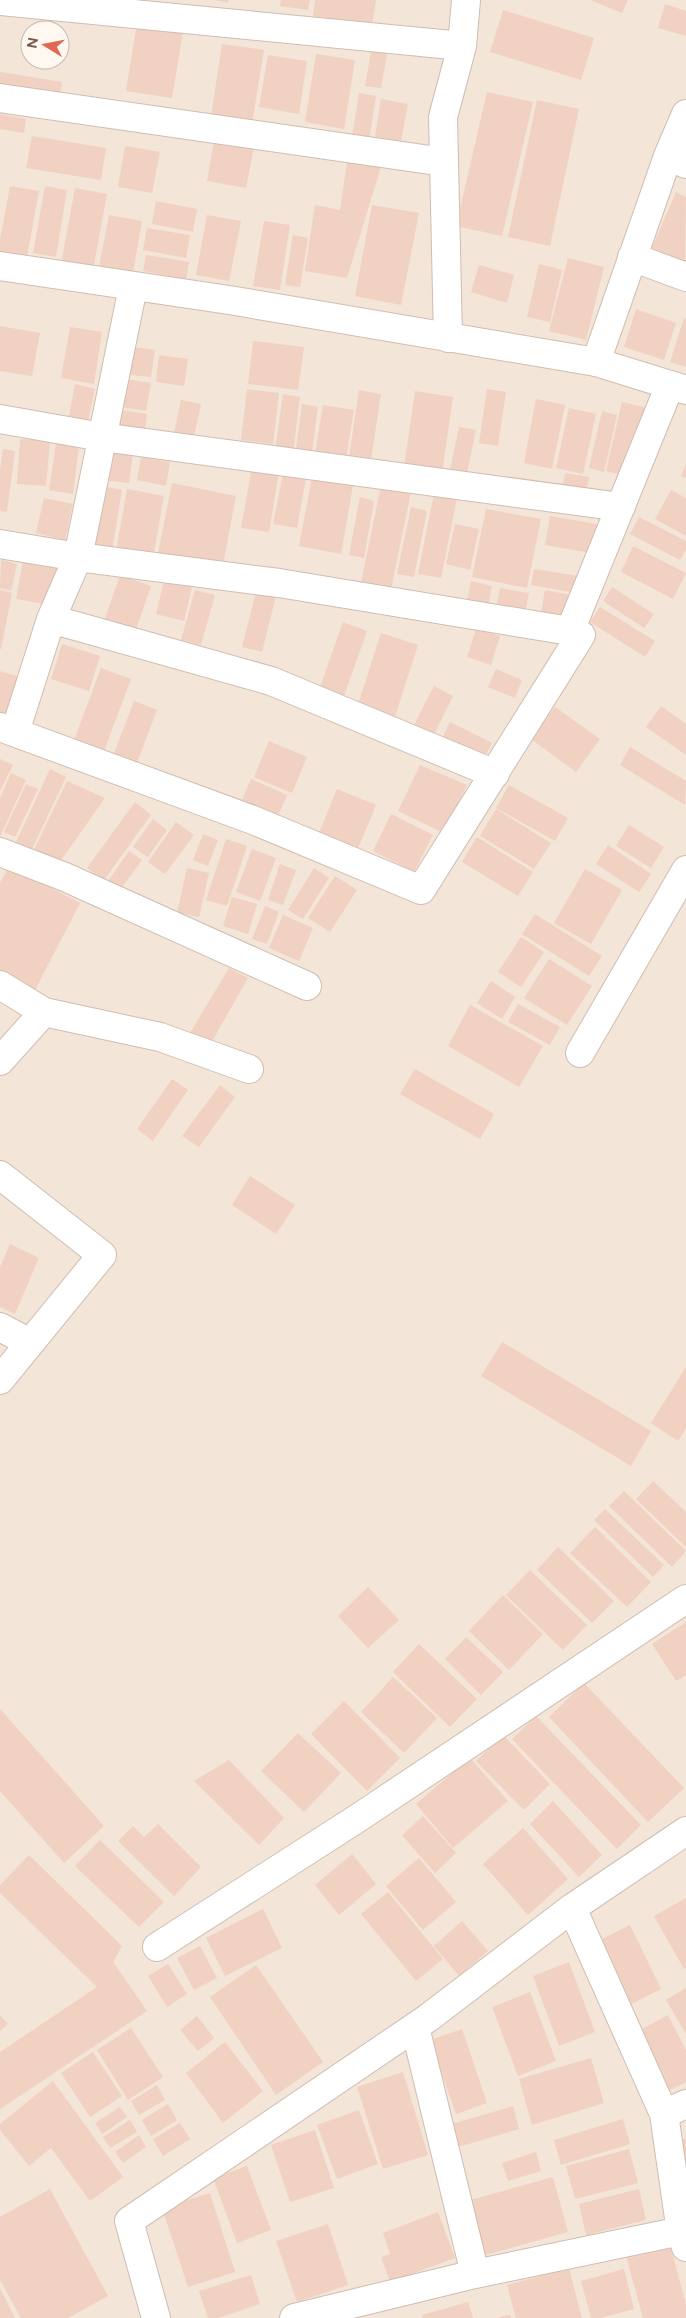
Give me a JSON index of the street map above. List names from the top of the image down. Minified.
{"north":"left"}
